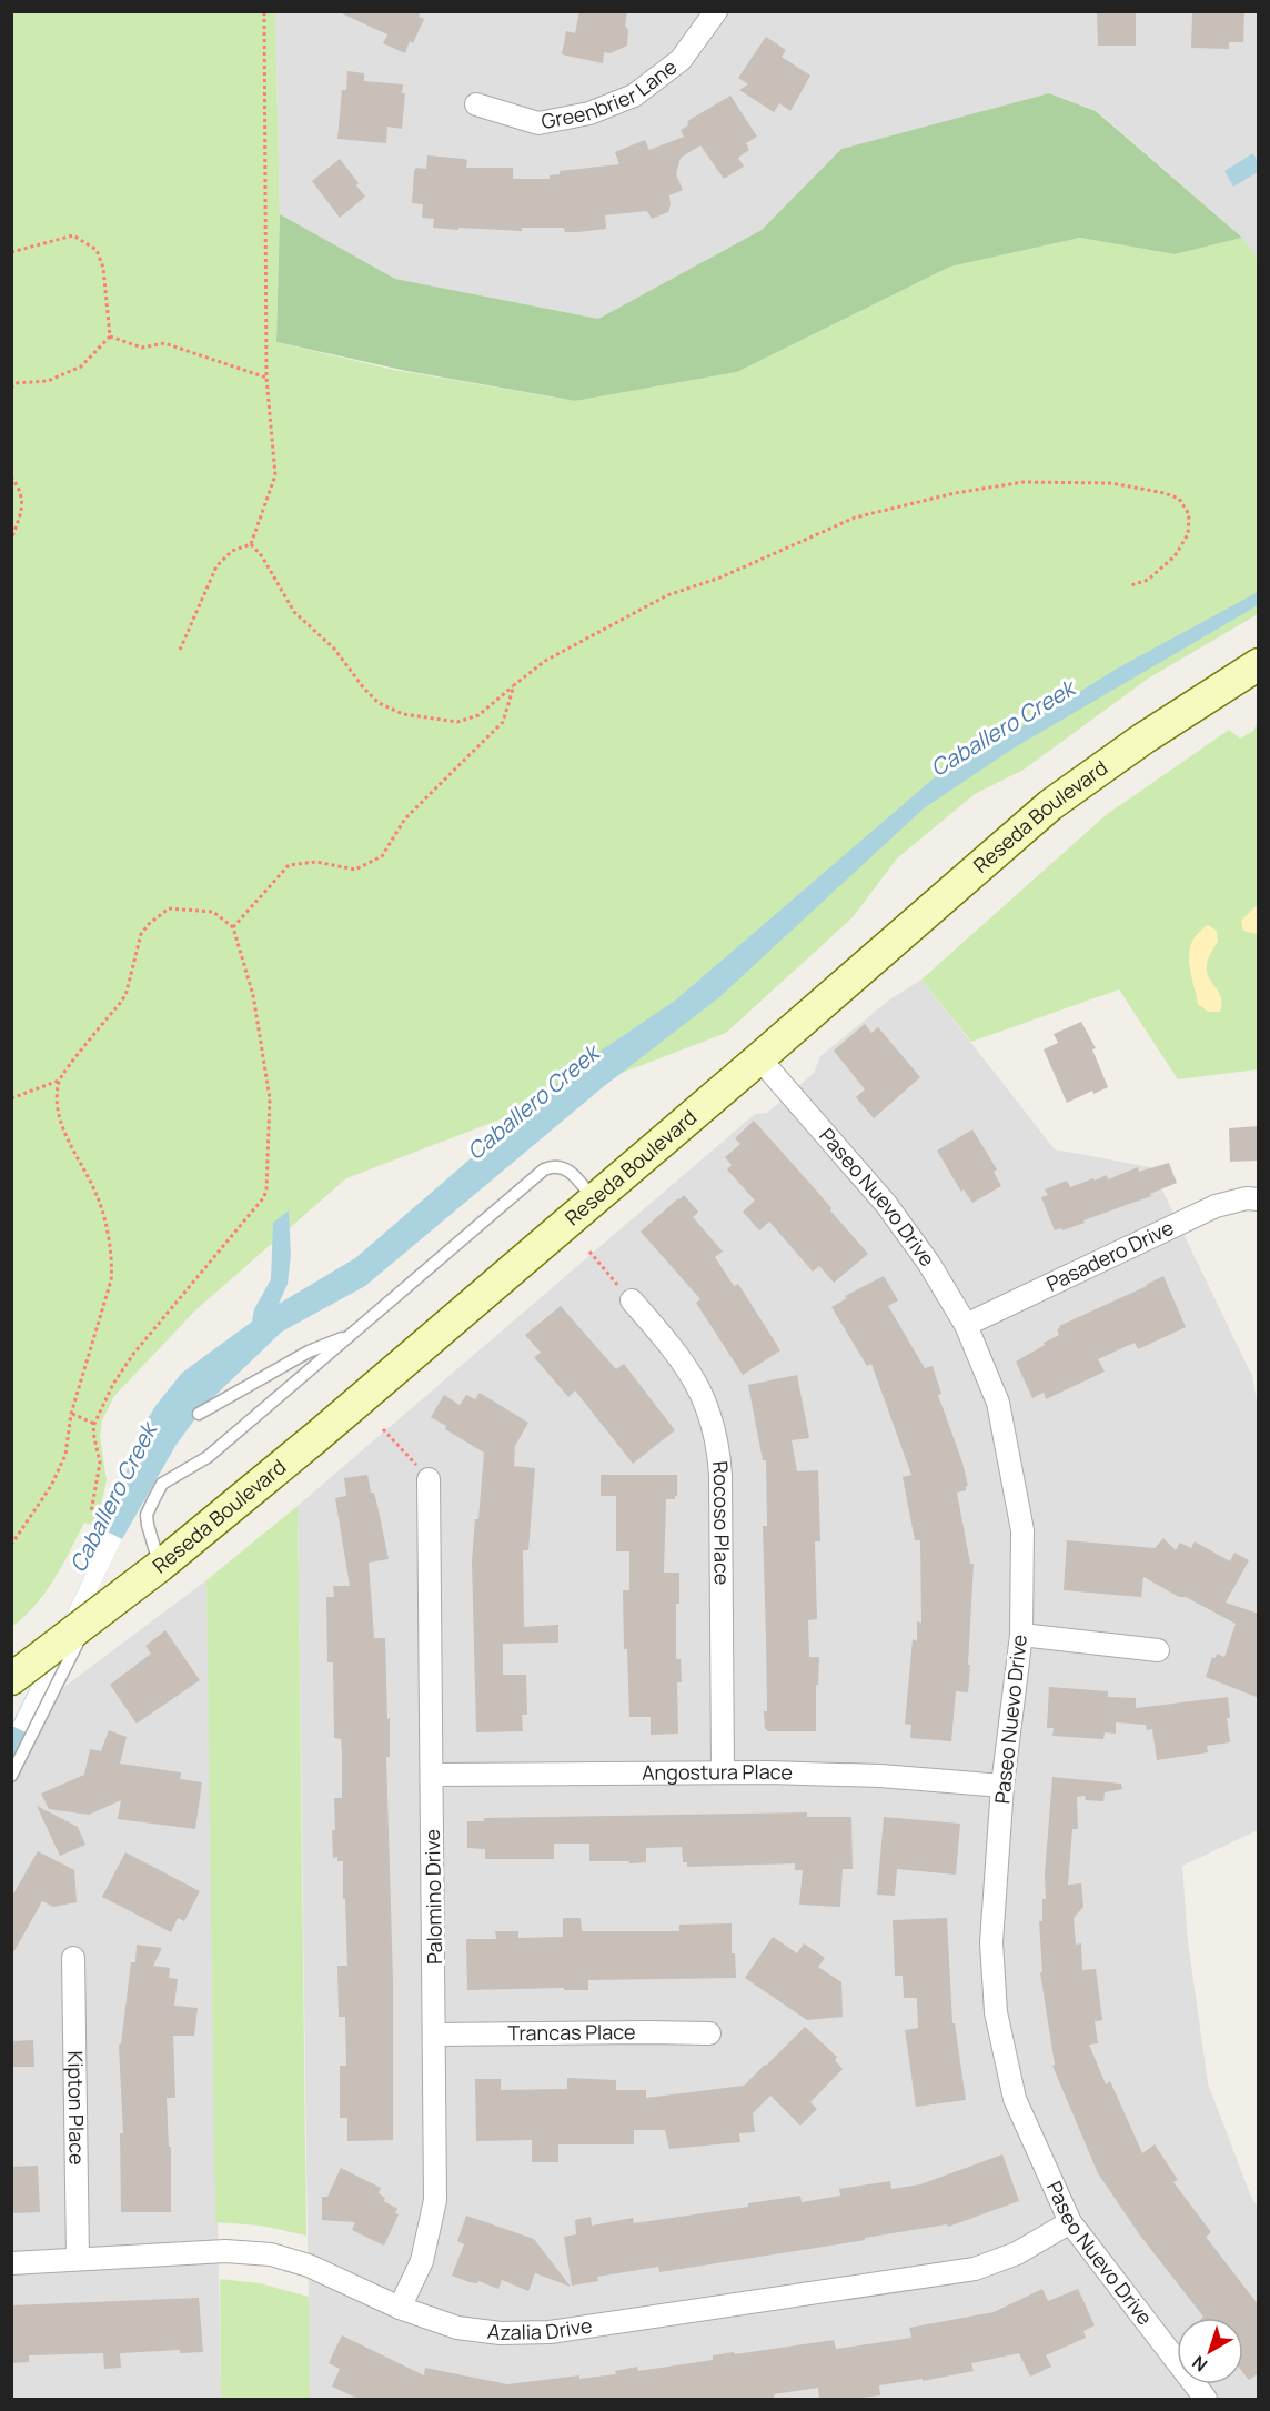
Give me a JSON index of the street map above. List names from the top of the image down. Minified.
{"streets":{"main road":["Reseda Boulevard"],"street":["Greenbrier Lane","Paseo Nuevo Drive","Pasadero Drive","Rocoso Place","Angostura Place","Palomino Drive","Trancas Place","Kipton Place","Azalia Drive"]},"crossings":[["Reseda Boulevard","Paseo Nuevo Drive"],["Paseo Nuevo Drive","Pasadero Drive"],["Paseo Nuevo Drive","Angostura Place"],["Paseo Nuevo Drive","Azalia Drive"],["Rocoso Place","Angostura Place"],["Angostura Place","Palomino Drive"],["Palomino Drive","Trancas Place"],["Palomino Drive","Azalia Drive"],["Kipton Place","Azalia Drive"]],"water":["Caballero Creek"],"north":"bottom left"}
